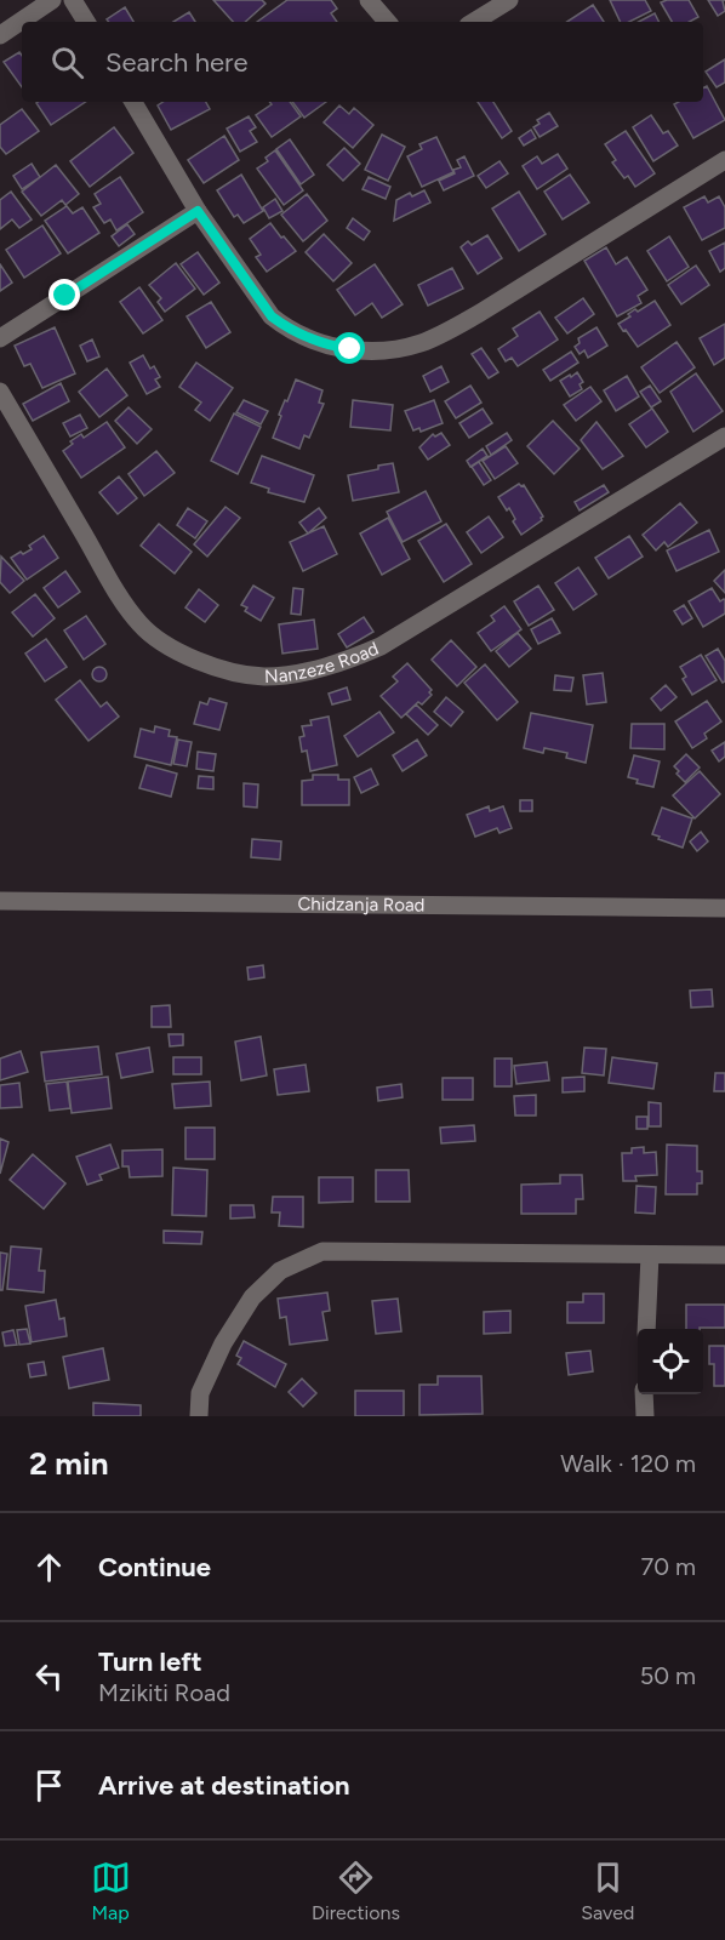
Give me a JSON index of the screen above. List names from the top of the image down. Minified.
{"streets":{"street":["Nanzeze Road","Chidzanja Road"]},"page":{"search":"Search here","heading":["2 min","Walk · 120 m"],"list":[["Continue","70 m"],["Turn left","Mzikiti Road","50 m"],"Arrive at destination"],"nav":["Map","Directions","Saved"]}}
